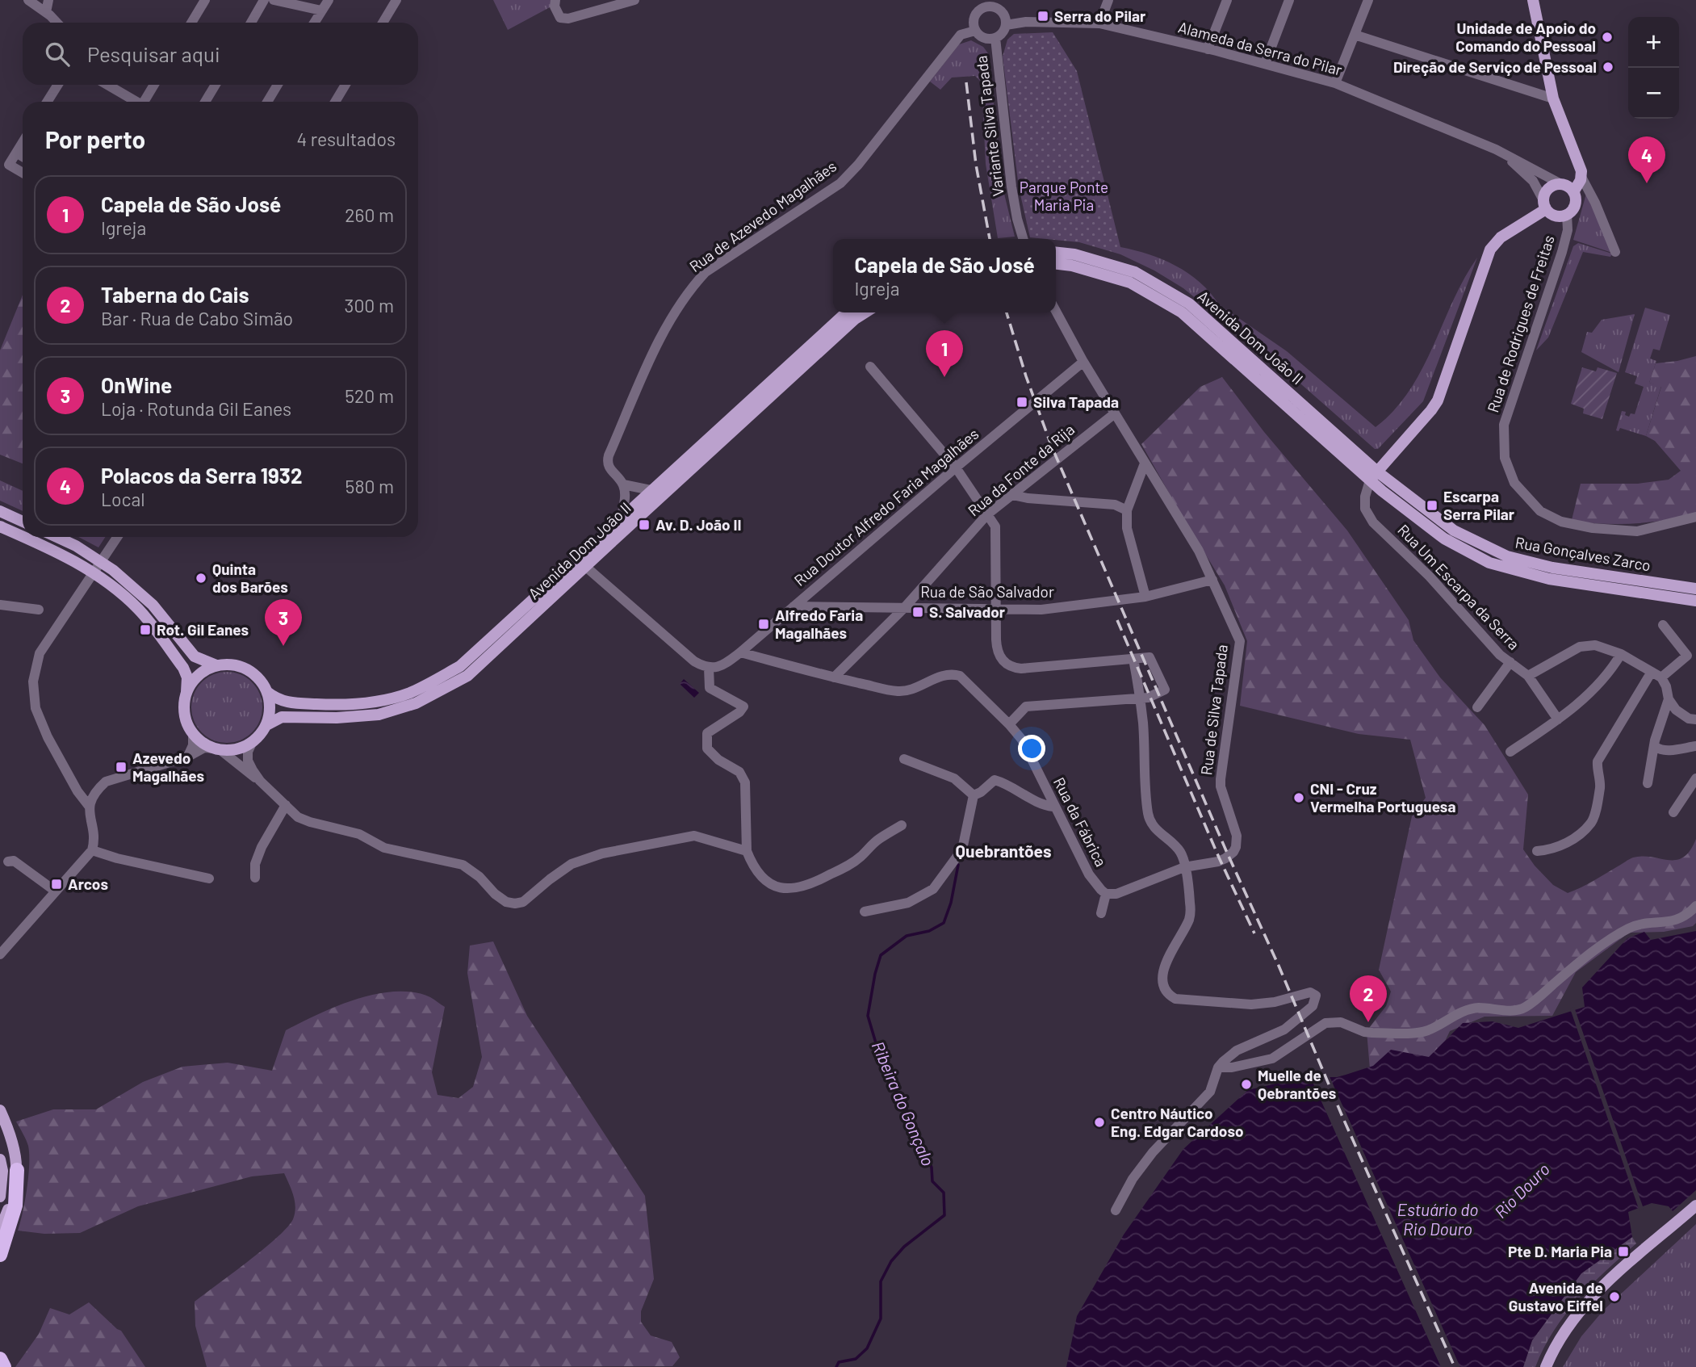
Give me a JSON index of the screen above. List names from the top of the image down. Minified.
{"streets":{"main road":["Avenida Dom João II","Rua Gonçalves Zarco"],"street":["Alameda da Serra do Pilar","Variante Silva Tapada","Rua de Azevedo Magalhães","Rua de Rodrigues de Freitas","Rua da Fonte da Rija","Rua Doutor Alfredo Faria Magalhães","Rua Um Escarpa da Serra","Rua de São Salvador","Rua de Silva Tapada","Rua da Fábrica"]},"crossings":[["Alameda da Serra do Pilar","Variante Silva Tapada"],["Alameda da Serra do Pilar","Rua de Azevedo Magalhães"],["Alameda da Serra do Pilar","Rua de Rodrigues de Freitas"],["Variante Silva Tapada","Rua de Azevedo Magalhães"],["Avenida Dom João II","Rua Gonçalves Zarco"],["Avenida Dom João II","Rua Um Escarpa da Serra"],["Rua da Fonte da Rija","Rua de São Salvador"],["Rua da Fonte da Rija","Rua de Silva Tapada"],["Rua da Fonte da Rija","Rua da Fábrica"],["Rua Doutor Alfredo Faria Magalhães","Rua de São Salvador"],["Rua Doutor Alfredo Faria Magalhães","Rua da Fábrica"],["Rua Gonçalves Zarco","Rua Um Escarpa da Serra"],["Rua de São Salvador","Rua de Silva Tapada"]],"districts":["Quebrantões"],"water":["Ribeira do Gonçalo","Rio Douro","Estuário do Rio Douro"],"parks":["Parque Ponte Maria Pia"],"places":{"transit":["Serra do Pilar","Silva Tapada","Escarpa Serra Pilar","Av. D. João II","S. Salvador","Alfredo Faria Magalhães","Rot. Gil Eanes","Azevedo Magalhães","Arcos","Pte D. Maria Pia"],"other":["Unidade de Apoio do Comando do Pessoal","Direção de Serviço de Pessoal","Quinta dos Barões","CNI - Cruz Vermelha Portuguesa","Muelle de Qebrantões","Centro Náutico Eng. Edgar Cardoso","Avenida de Gustavo Eiffel"]},"page":{"map_buttons":["+","−"],"search":"Pesquisar aqui","heading":["Por perto","4 resultados"],"pins":["4","1","3","2"],"list":[{"mark":"1","name":"Capela de São José","note":"Igreja","value":"260 m"},{"mark":"2","name":"Taberna do Cais","note":"Bar · Rua de Cabo Simão","value":"300 m"},{"mark":"3","name":"OnWine","note":"Loja · Rotunda Gil Eanes","value":"520 m"},{"mark":"4","name":"Polacos da Serra 1932","note":"Local","value":"580 m"}],"popup":["Capela de São José","Igreja"]}}
